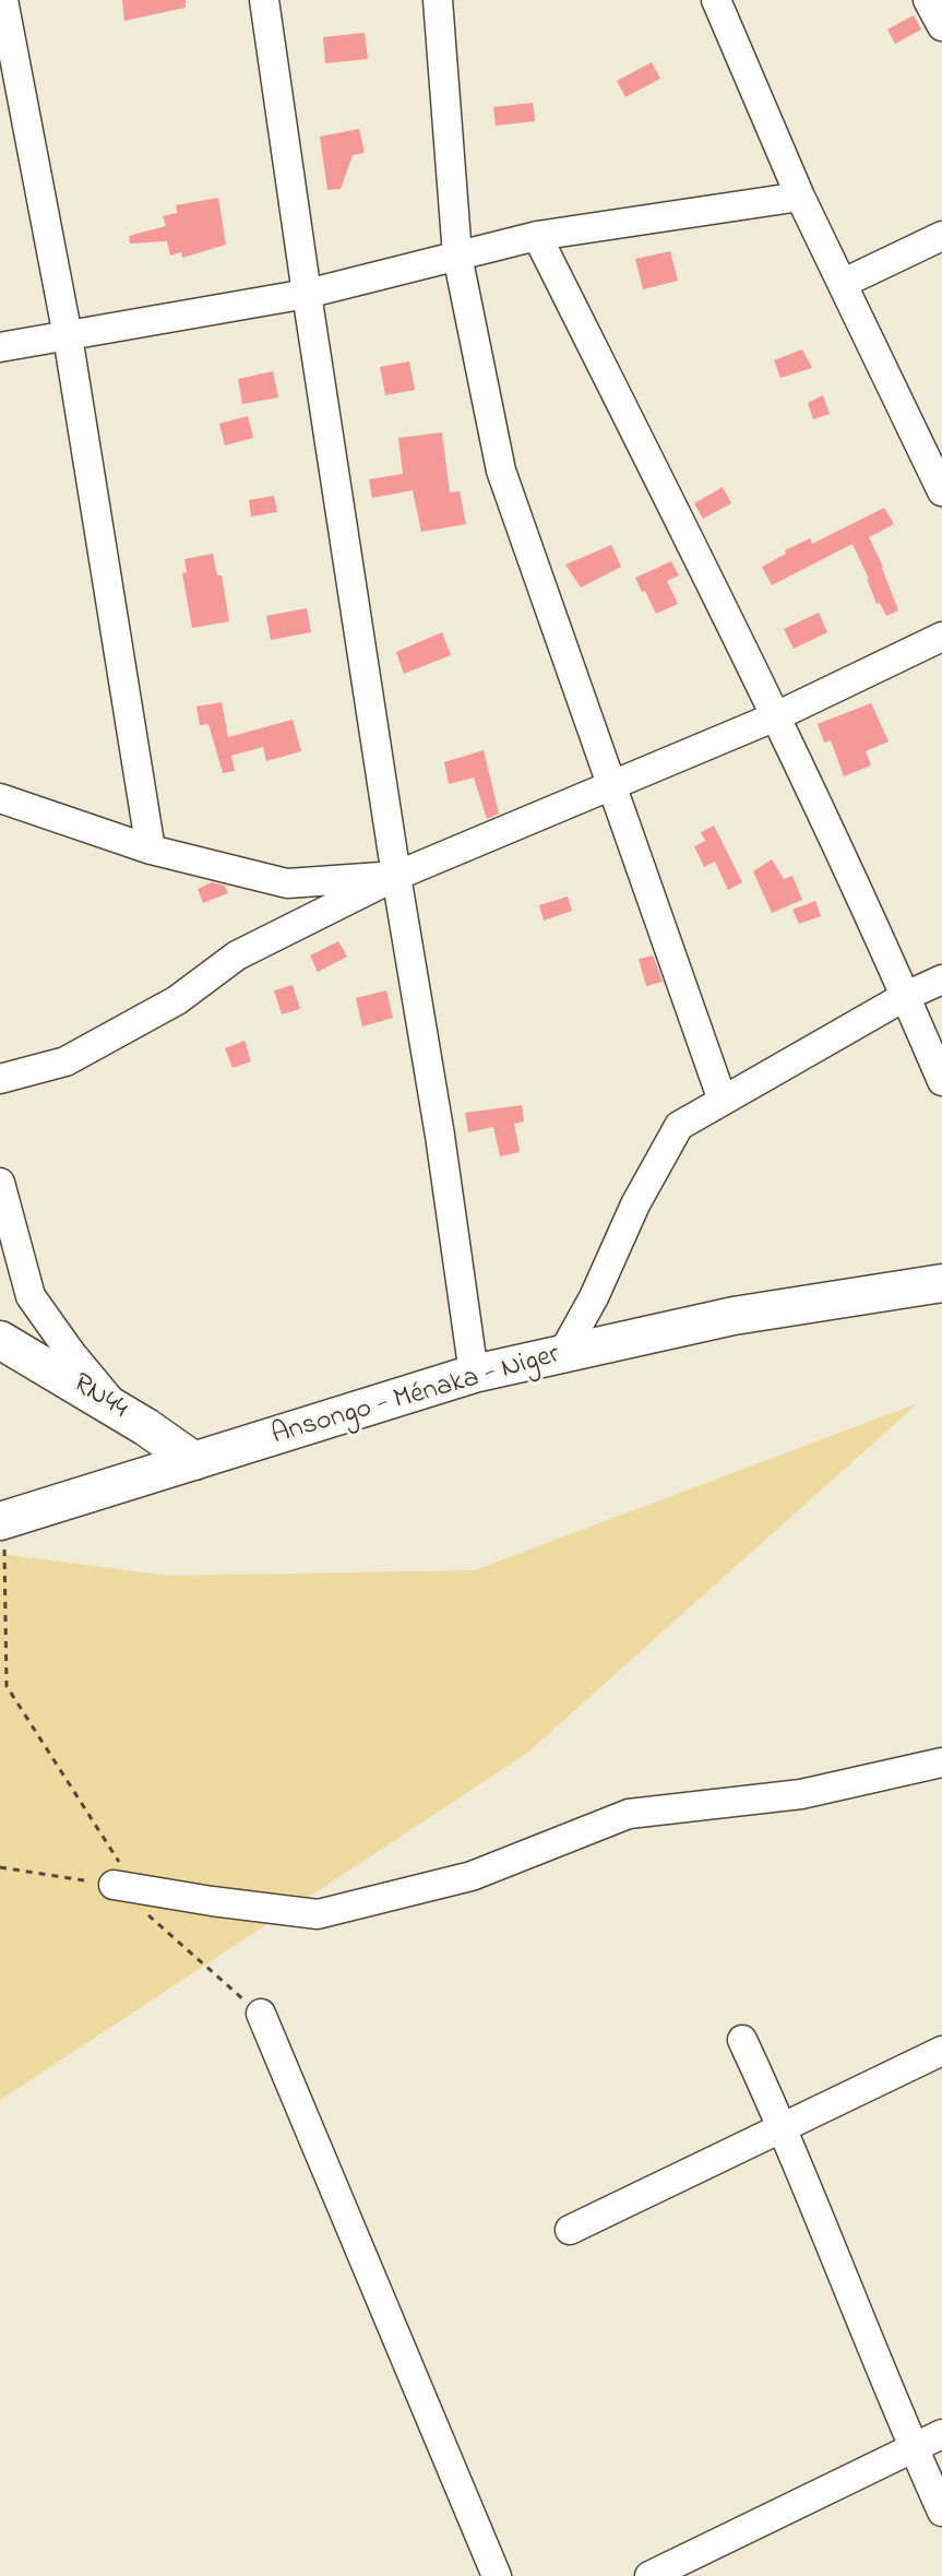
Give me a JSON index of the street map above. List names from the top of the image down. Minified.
{"streets":{"main road":["Ansongo - Ménaka - Niger","RN44"]},"crossings":[["Ansongo - Ménaka - Niger","RN44"]]}
